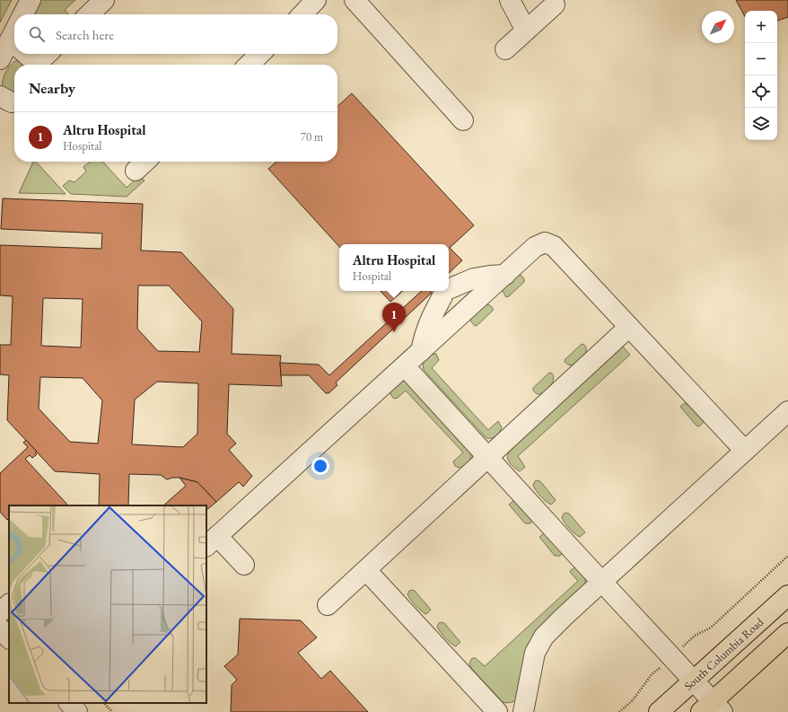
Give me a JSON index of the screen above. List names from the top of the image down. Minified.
{"streets":{"main road":["South Columbia Road"]},"north":"top right","page":{"map_buttons":["+","−"],"search":"Search here","heading":"Nearby","list":[{"mark":"1","name":"Altru Hospital","note":"Hospital","value":"70 m"}],"popup":["Altru Hospital","Hospital"],"pins":"1"}}
